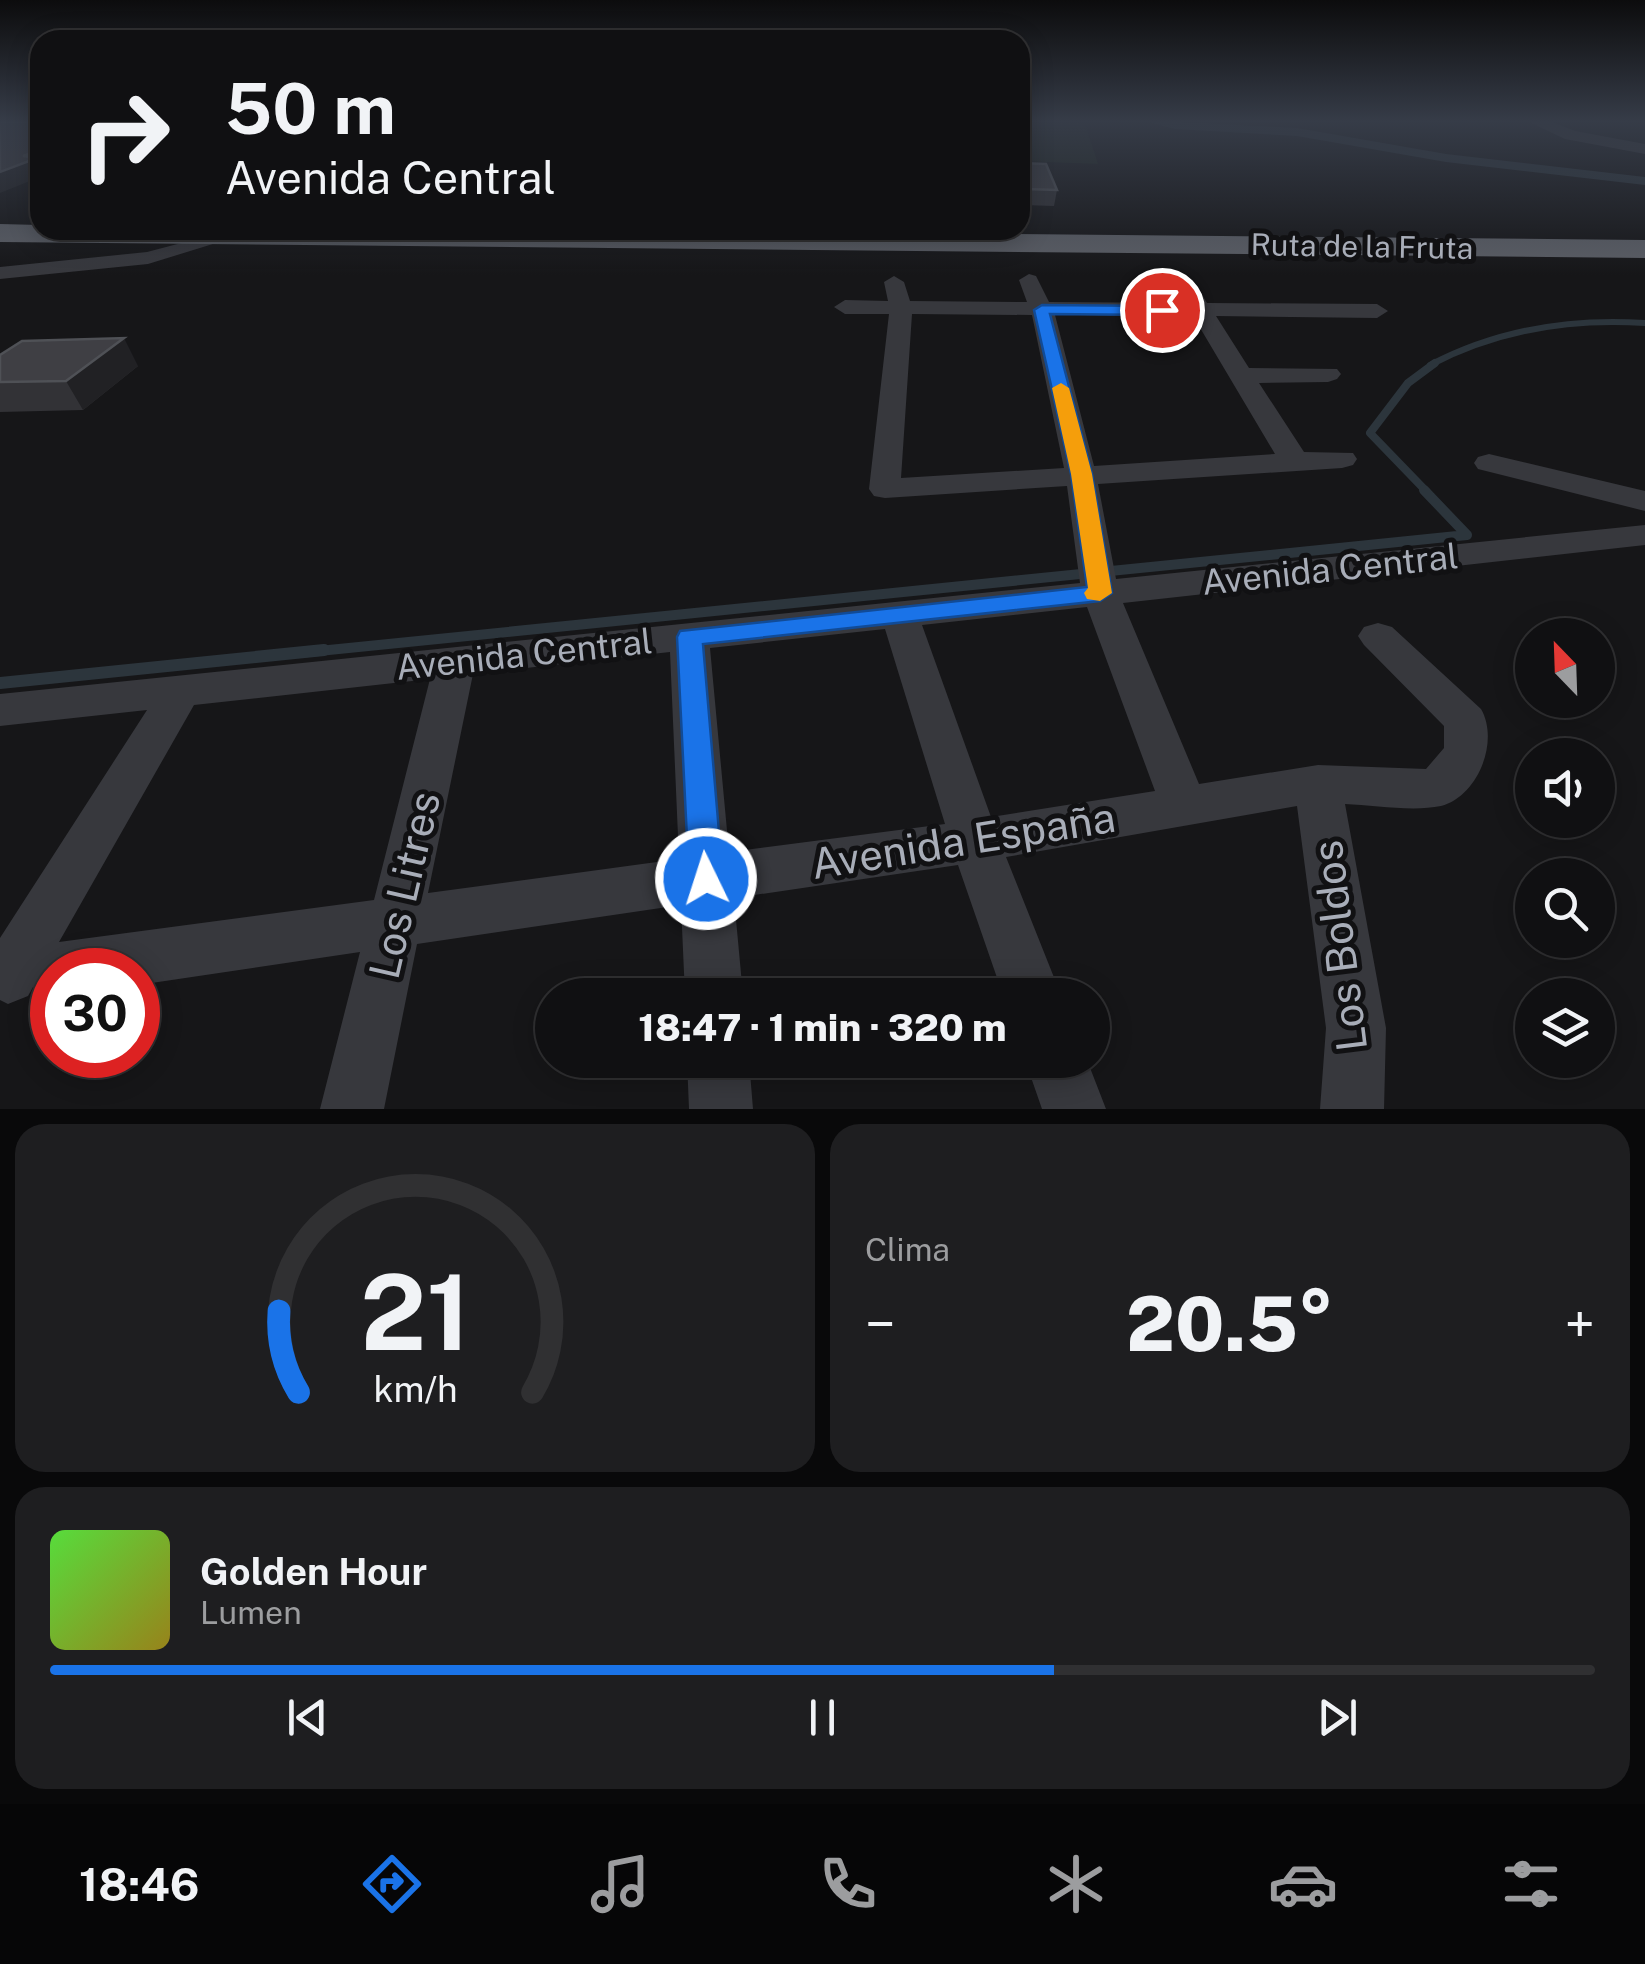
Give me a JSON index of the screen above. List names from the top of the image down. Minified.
{"streets":{"highway":["Ruta de la Fruta"],"street":["Avenida Central","Avenida España","Los Litres","Los Boldos"]},"crossings":[["Avenida Central","Los Litres"],["Avenida España","Los Litres"],["Avenida España","Los Boldos"]],"north":"top left","page":{"turn":["50 m","Avenida Central"],"limit":"30","trip":"18:47 · 1 min · 320 m","tile":"Clima","heat":["−","20.5°","+"],"song":["Golden Hour","Lumen"],"tabs":"18:46","gauge":["21","km/h"]}}
